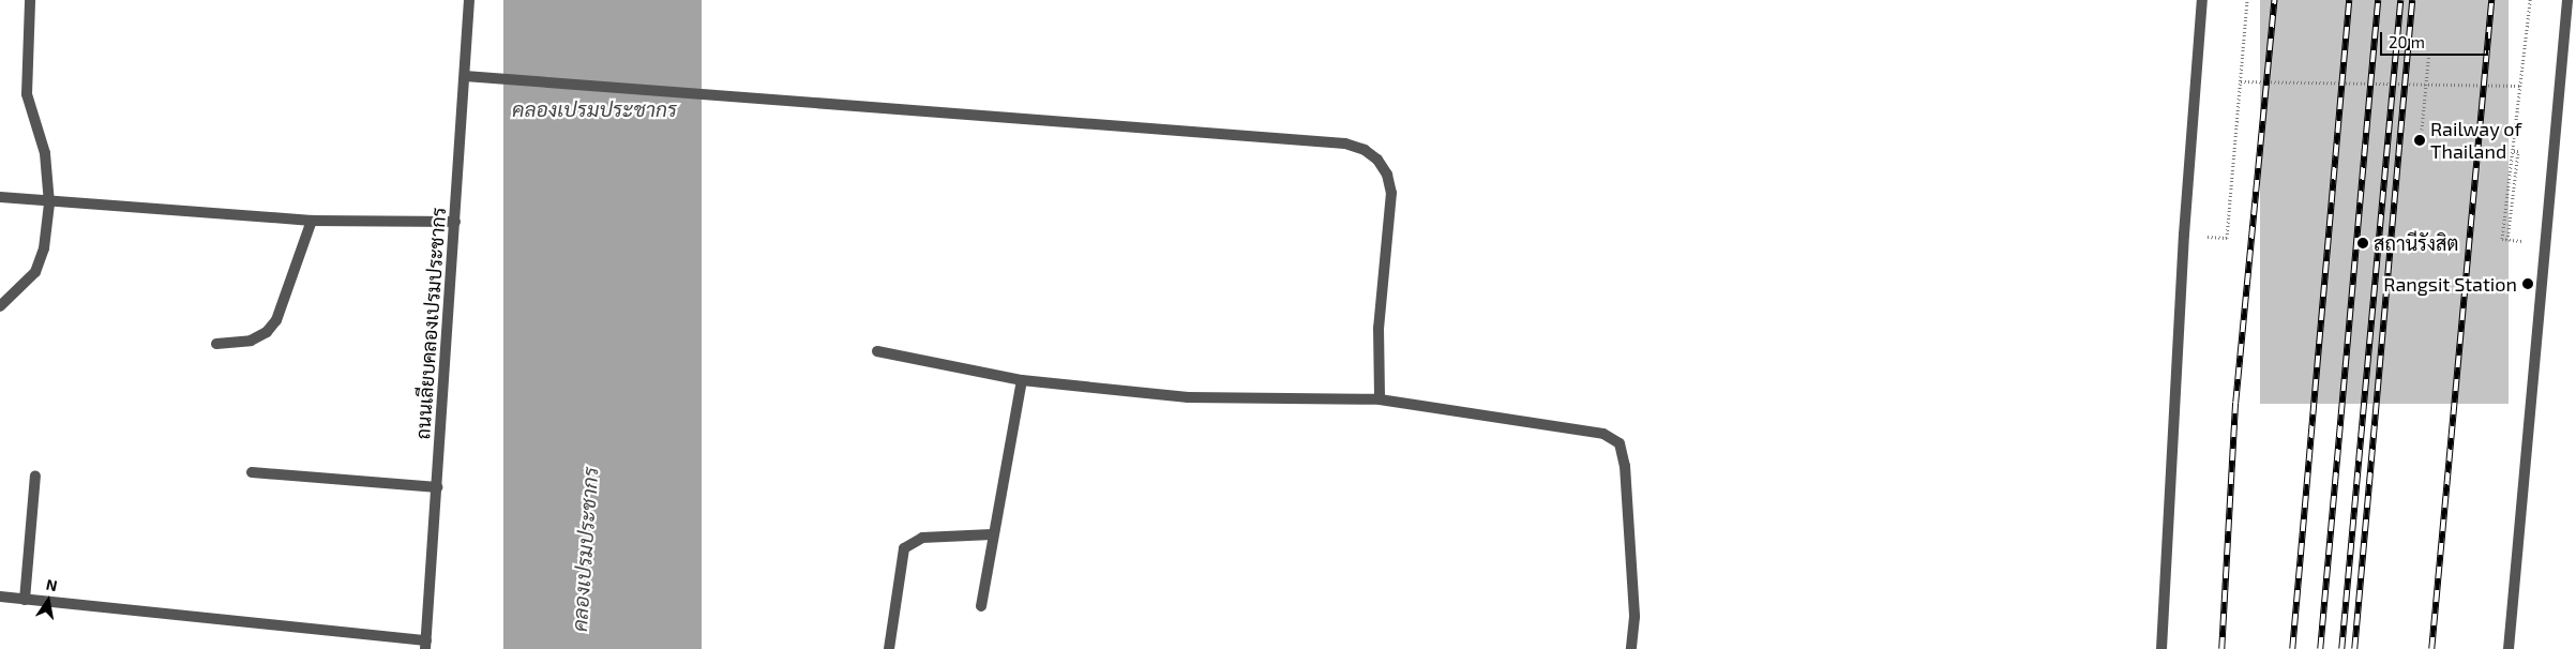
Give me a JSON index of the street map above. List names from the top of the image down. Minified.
{"streets":{"street":["ถนนเลียบคลองเปรมประชากร"]},"water":["คลองเปรมประชากร"],"places":["Railway of Thailand","สถานีรังสิต","Rangsit Station"],"scale_bar":"20 m","north":"top"}
